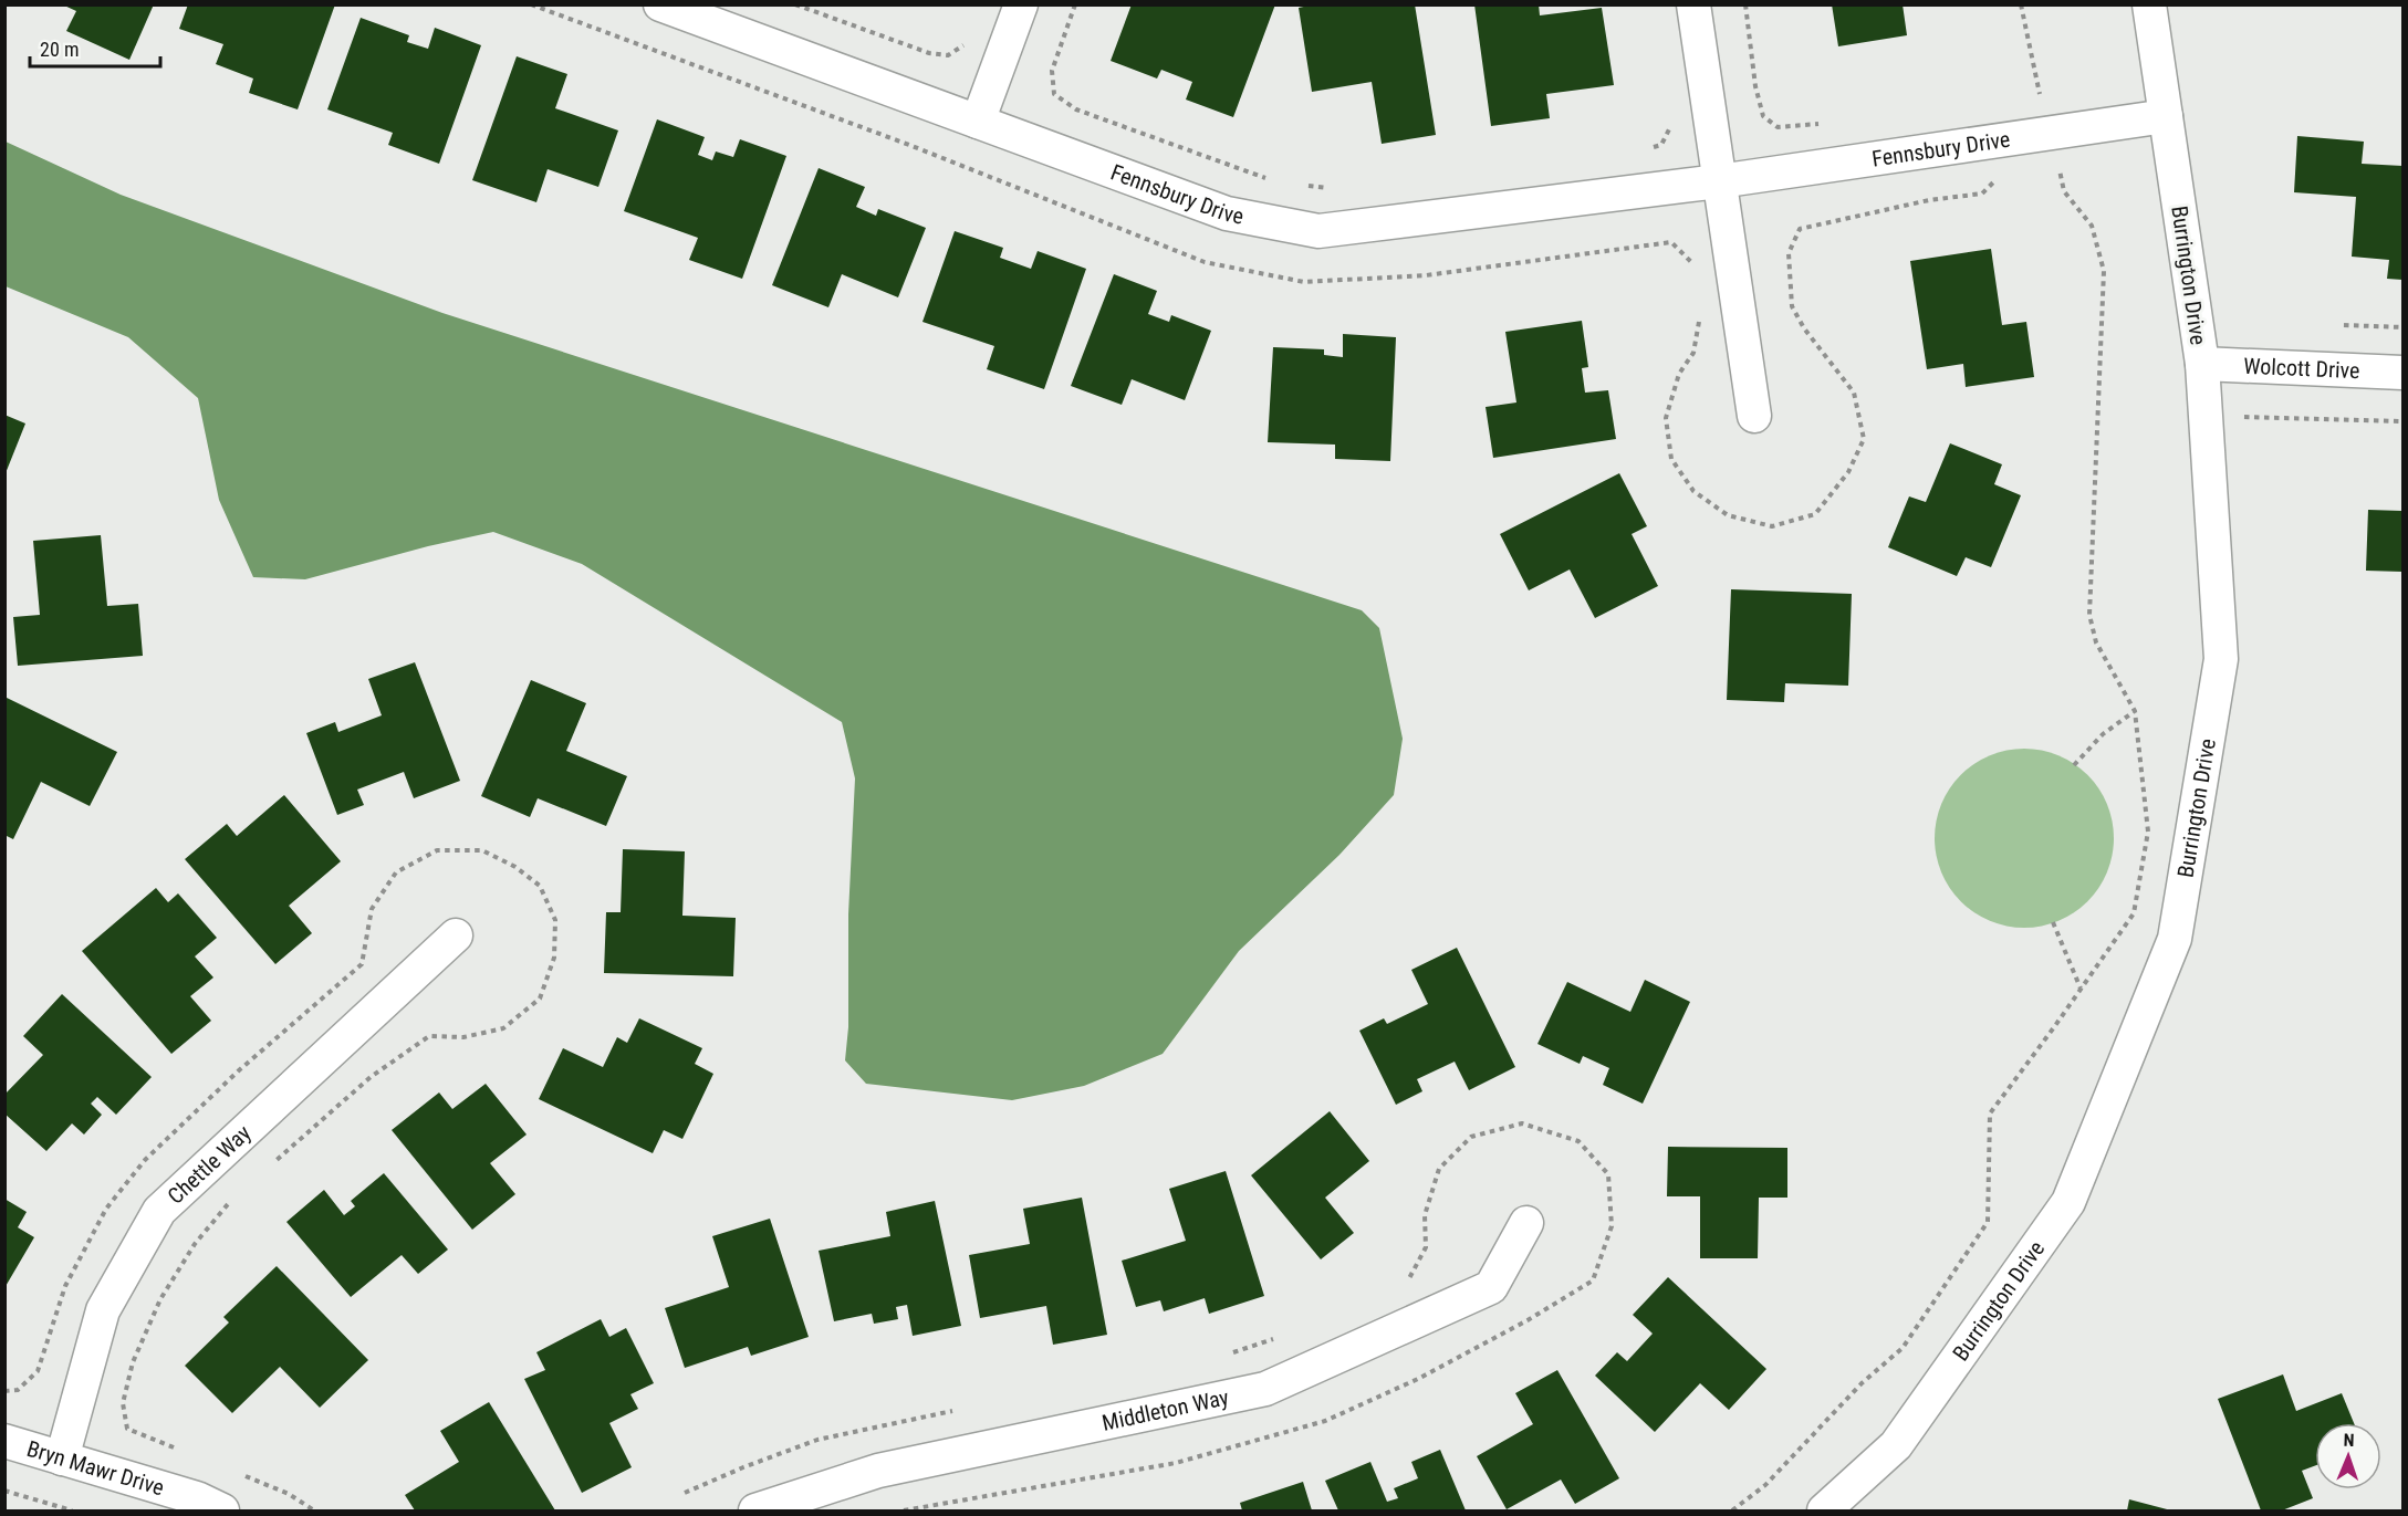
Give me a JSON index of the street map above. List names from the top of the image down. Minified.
{"streets":{"street":["Fennsbury Drive","Burrington Drive","Wolcott Drive","Chettle Way","Middleton Way","Bryn Mawr Drive"]},"crossings":[["Fennsbury Drive","Burrington Drive"],["Burrington Drive","Wolcott Drive"],["Chettle Way","Bryn Mawr Drive"]],"scale_bar":"20 m","north":"top"}
